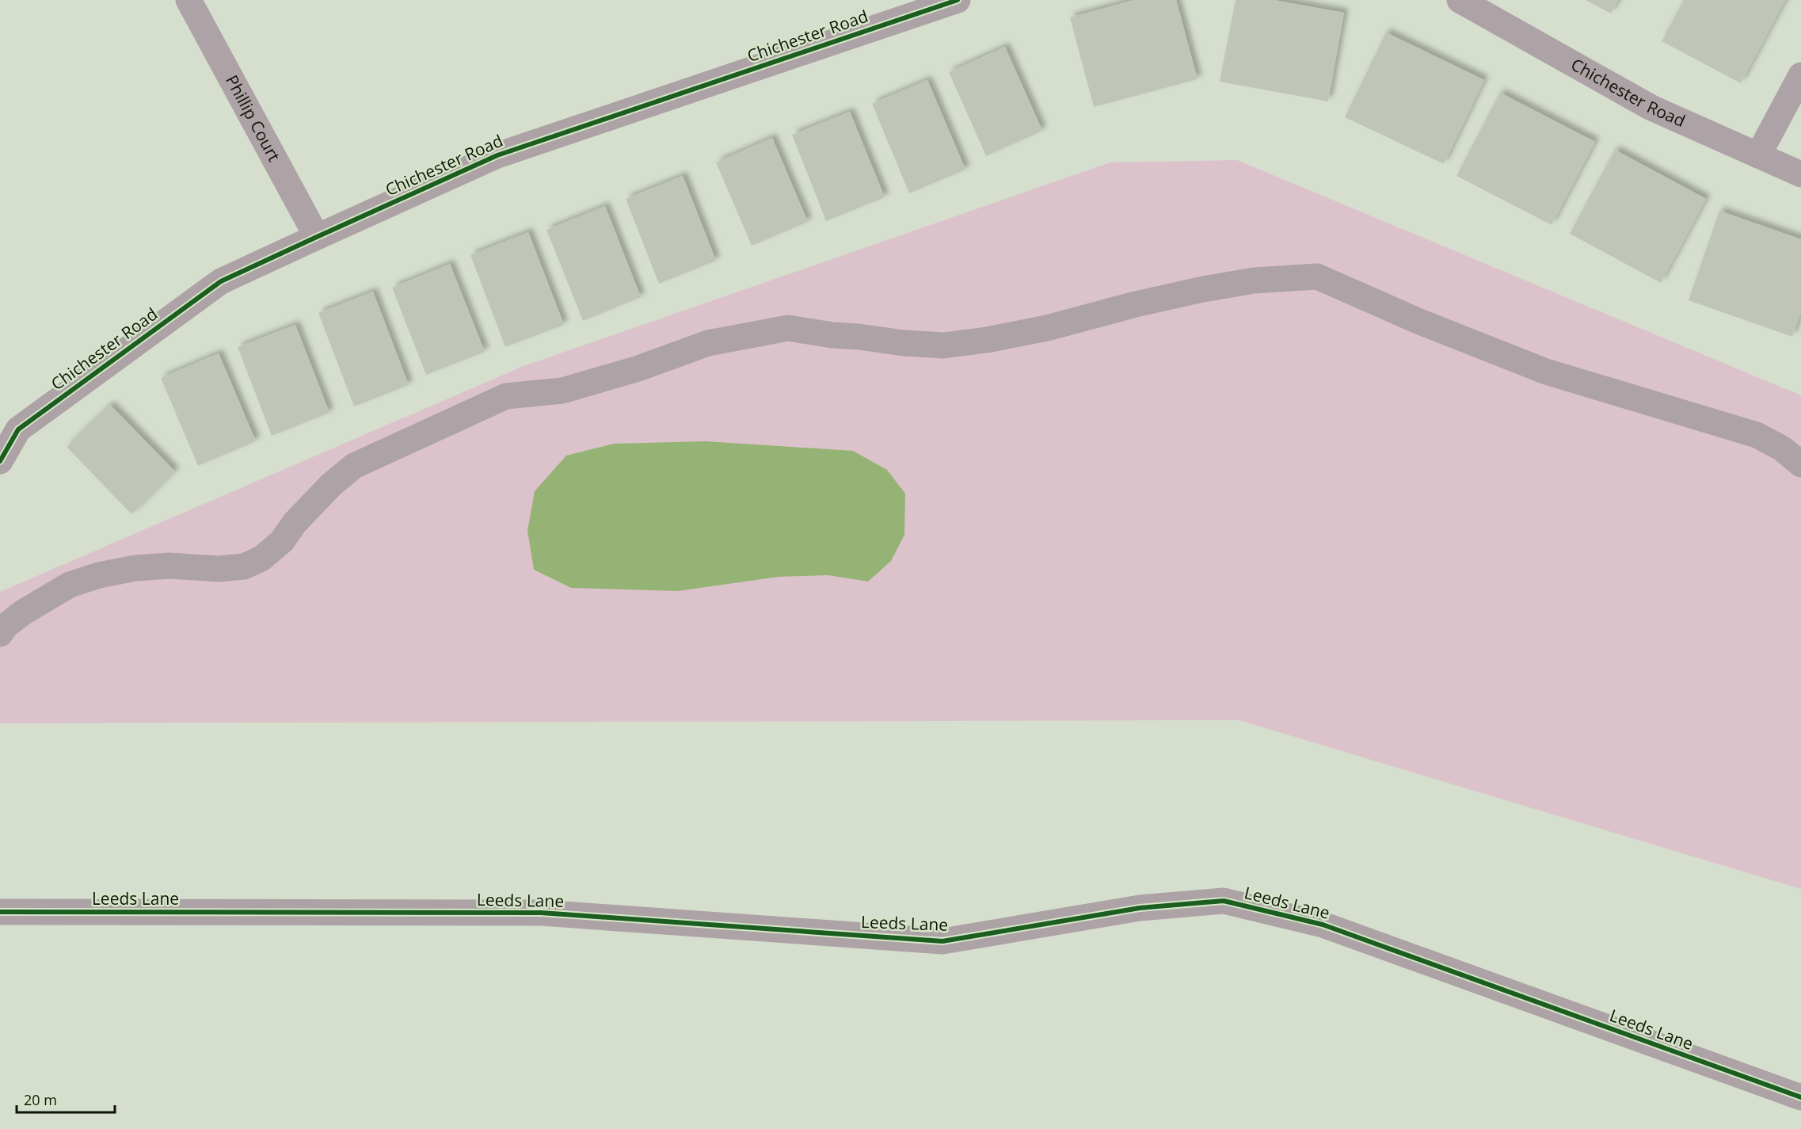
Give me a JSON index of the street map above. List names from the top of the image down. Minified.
{"streets":{"street":["Chichester Road","Phillip Court","Leeds Lane"]},"crossings":[["Chichester Road","Phillip Court"]],"scale_bar":"20 m"}
